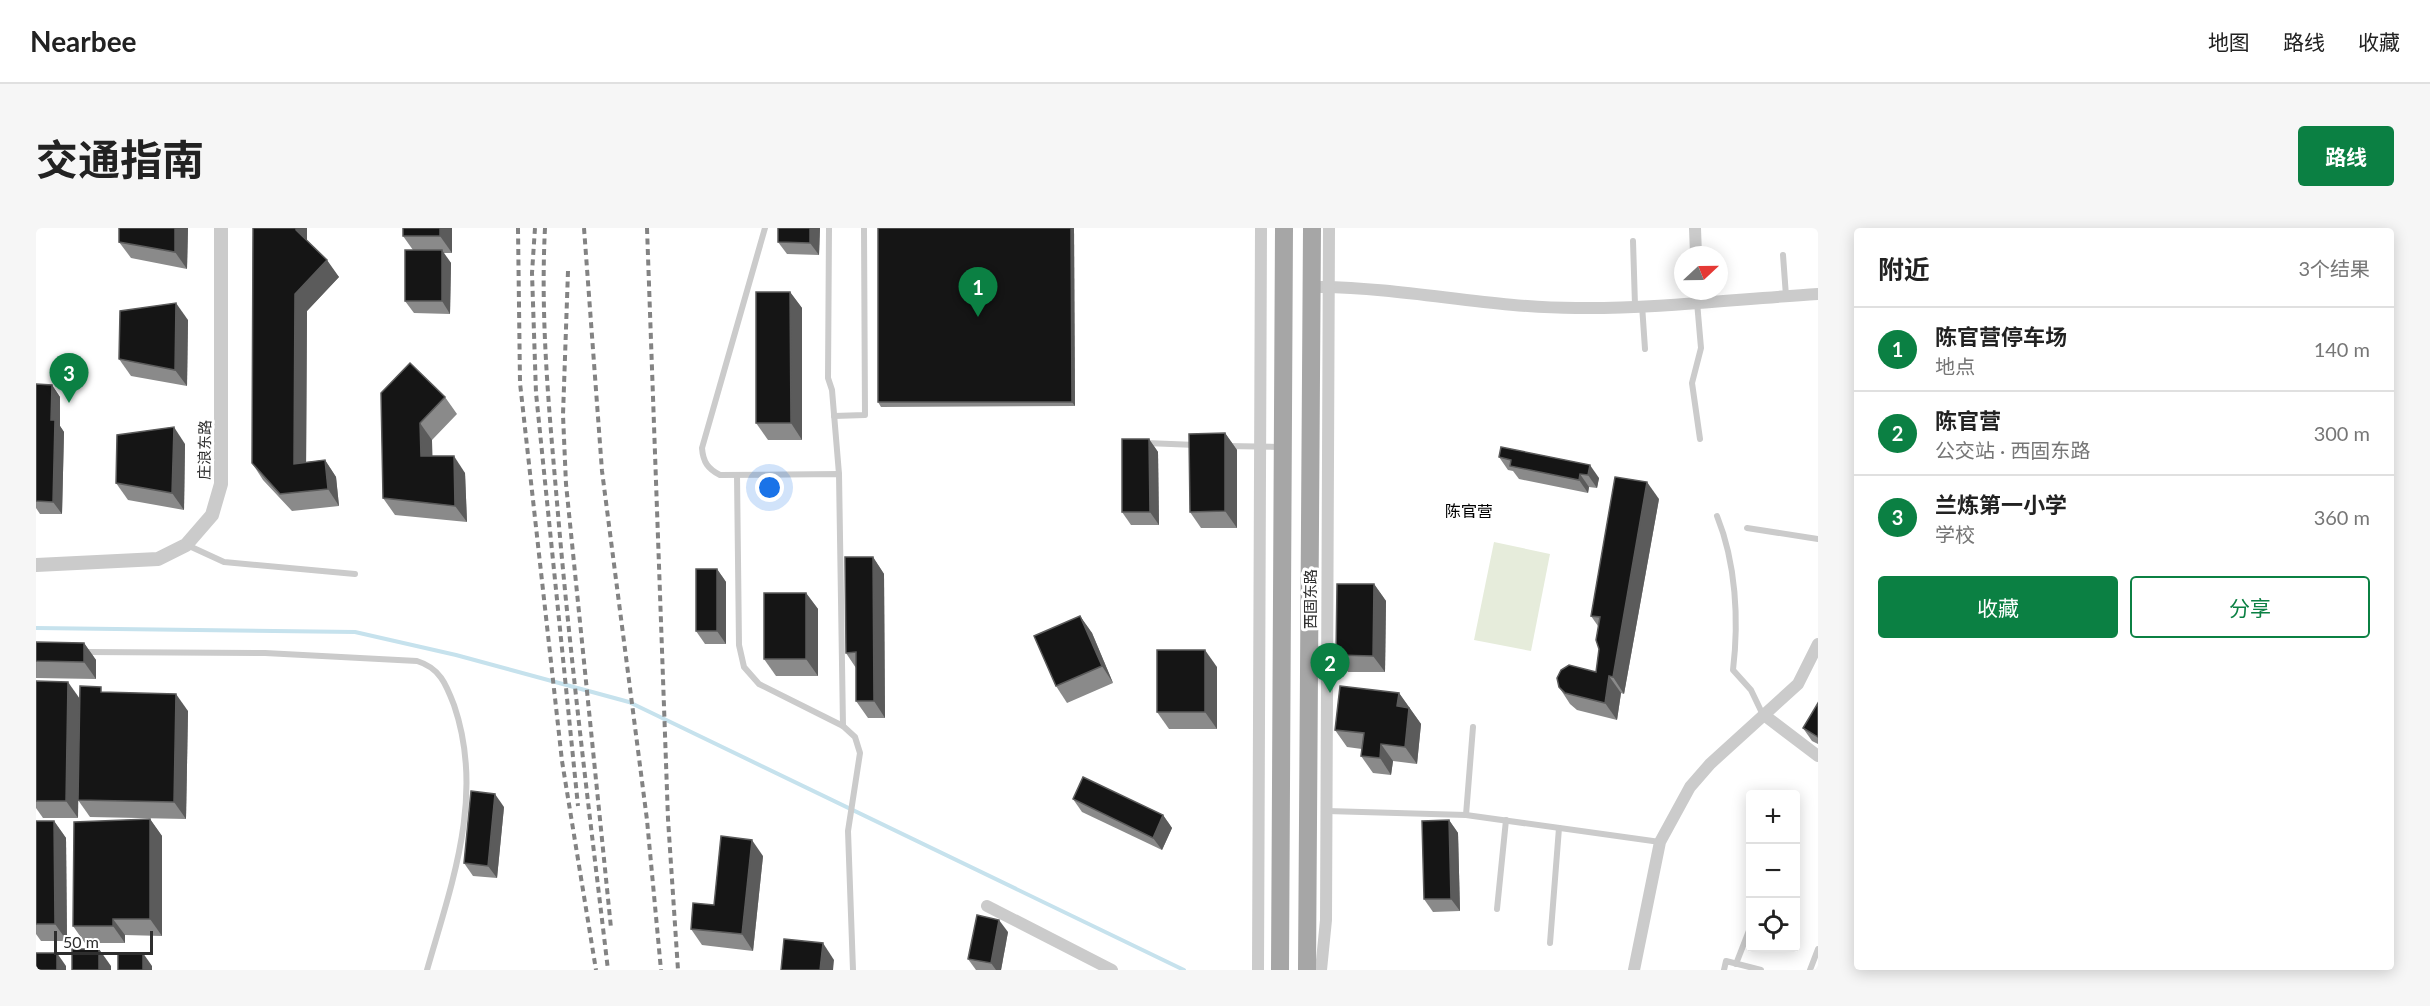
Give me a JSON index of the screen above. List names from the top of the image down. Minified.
{"streets":{"main road":["西固东路"],"street":["庄浪东路"]},"districts":["陈官营"],"scale_bar":"50 m","north":"right","page":{"header":"Nearbee","nav":["地图","路线","收藏"],"title":"交通指南","buttons":["路线",["收藏","分享"]],"heading":["附近","3个结果"],"pins":["1","3","2"],"list":[{"mark":"1","name":"陈官营停车场","note":"地点","value":"140 m"},{"mark":"2","name":"陈官营","note":"公交站 · 西固东路","value":"300 m"},{"mark":"3","name":"兰炼第一小学","note":"学校","value":"360 m"}],"map_buttons":["+","−"],"scale":"50 m"}}
